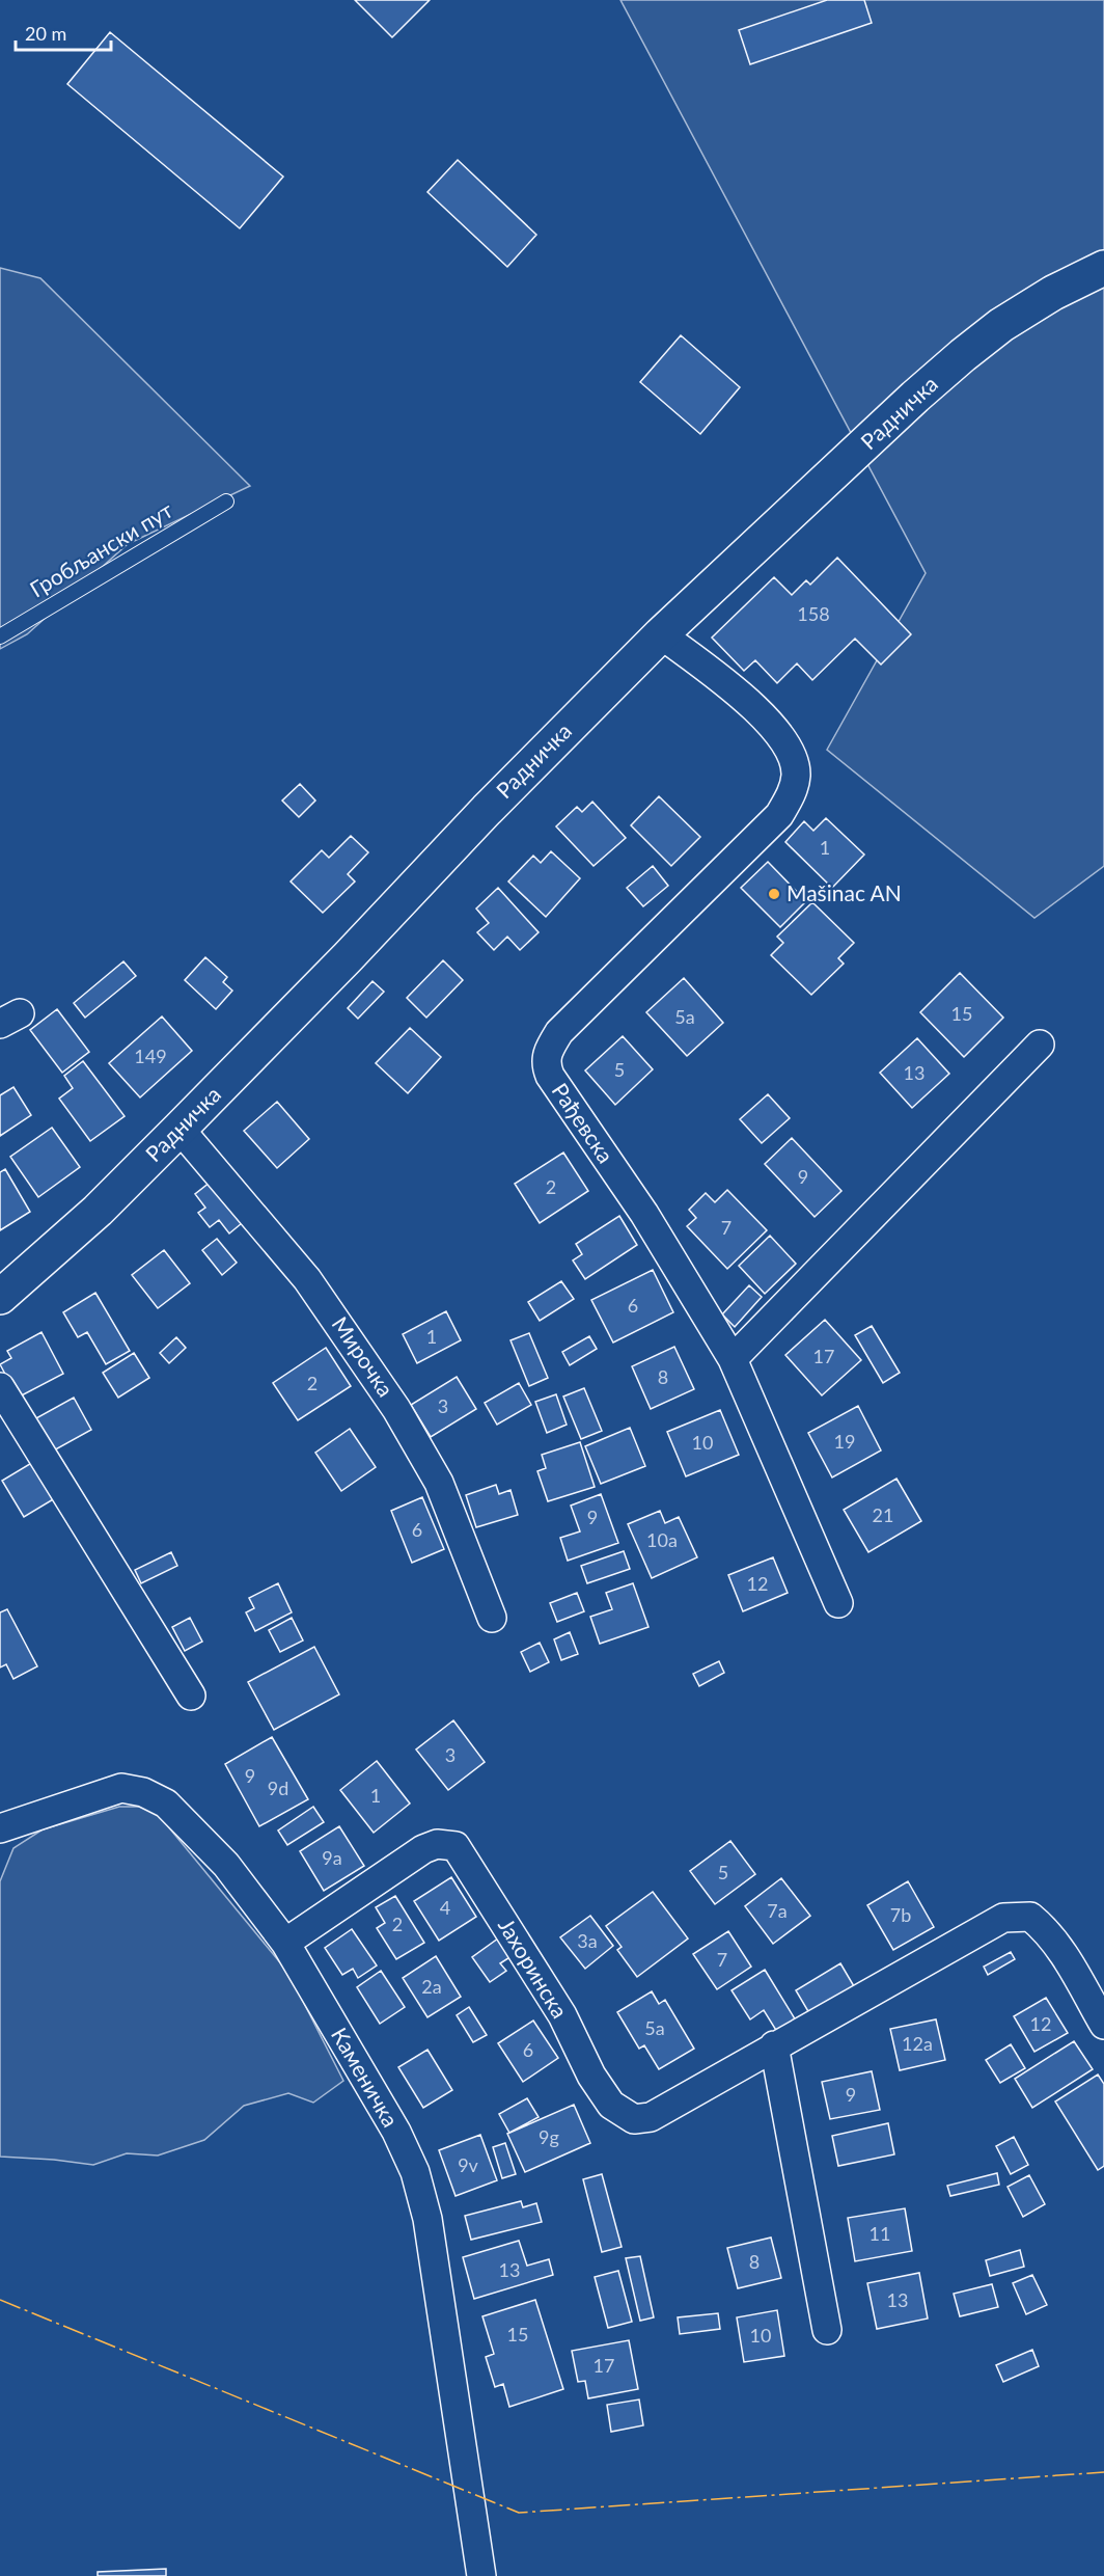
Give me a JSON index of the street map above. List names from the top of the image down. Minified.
{"streets":{"street":["Радничка","Рађевска","Мирочка","Јахоринска","Каменичка"],"lane":["Гробљански пут"]},"crossings":[["Радничка","Рађевска"],["Радничка","Мирочка"],["Јахоринска","Каменичка"]],"places":["Mašinac AN"],"house_numbers":["158","1","15","5a","149","5","13","9","2","7","6","1","17","8","2","3","19","10","21","9","6","10a","12","3","9","9d","1","9a","5","4","7a","7b","2","3a","7","2a","12","5a","12a","6","9","9g","9v","11","8","13","13","15","10","17"],"scale_bar":"20 m"}
